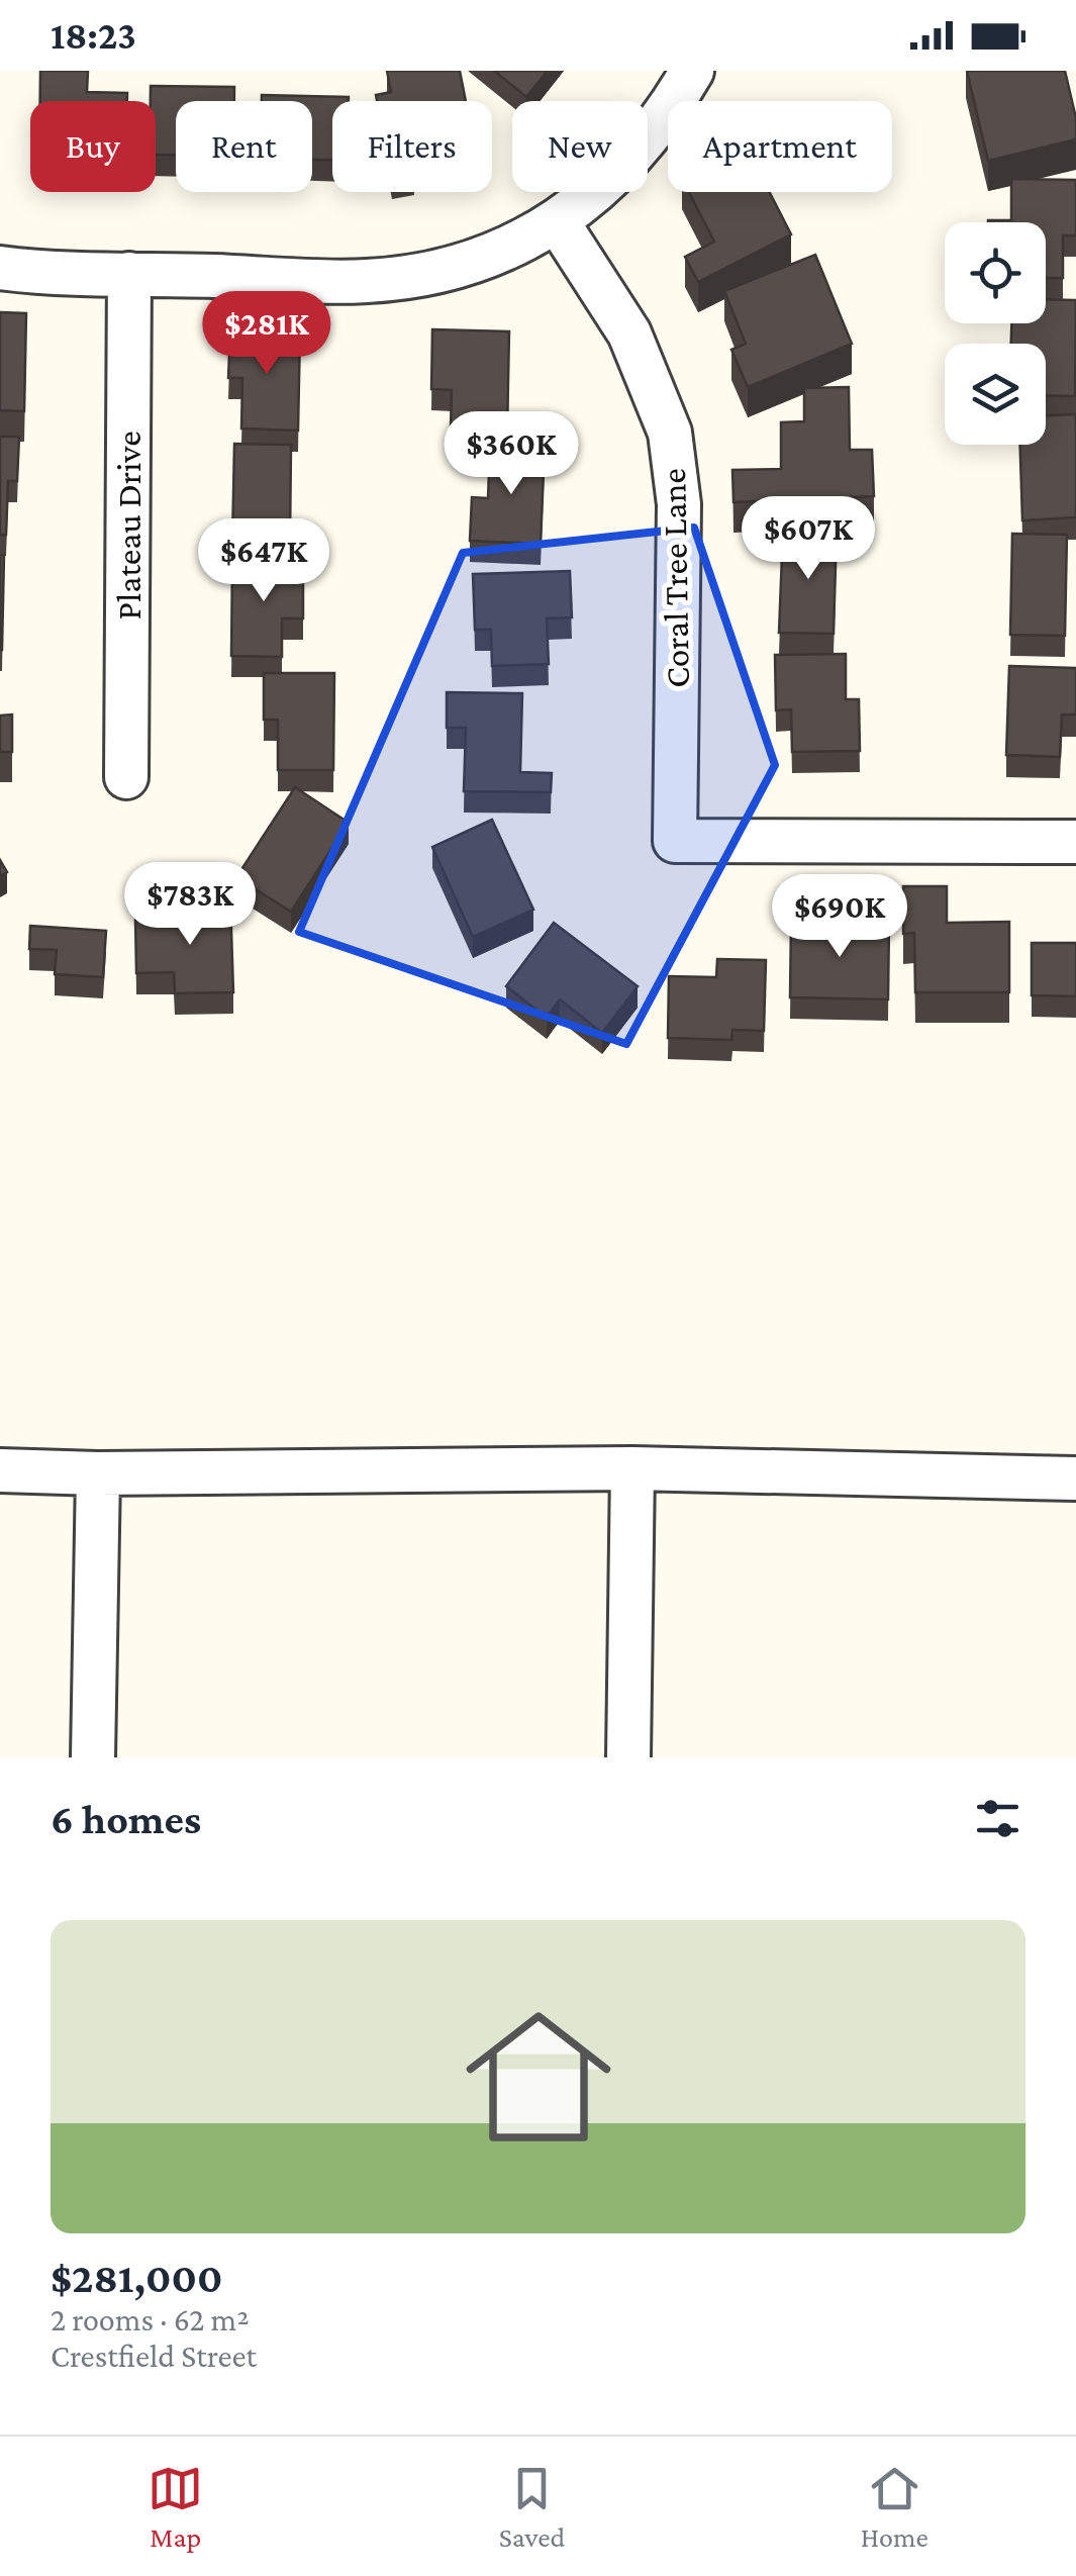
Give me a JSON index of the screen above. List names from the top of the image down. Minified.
{"streets":{"street":["Plateau Drive","Coral Tree Lane"]},"page":{"status":"18:23","chip":["Buy","Rent","Filters","New","Apartment"],"price":["$281K","$360K","$607K","$647K","$783K","$690K"],"heading":"6 homes","list":[{"name":"$281,000","note":"2 rooms · 62 m² · Crestfield Street"}],"tabs":["Map","Saved","Home"]}}
